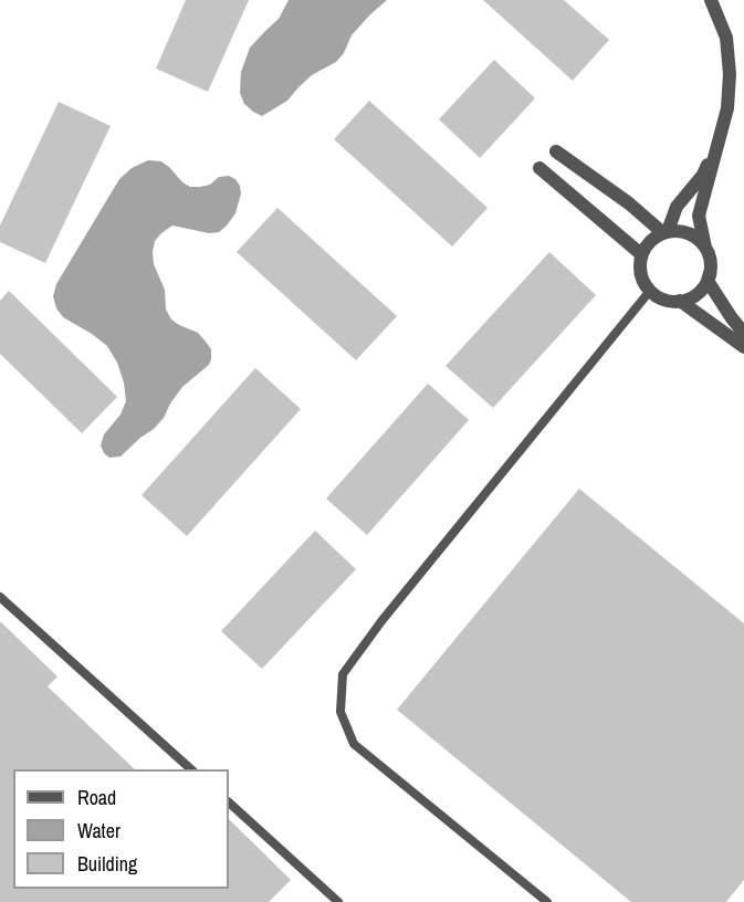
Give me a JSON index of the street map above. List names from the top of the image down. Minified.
{"legend":["Road","Water","Building"]}
